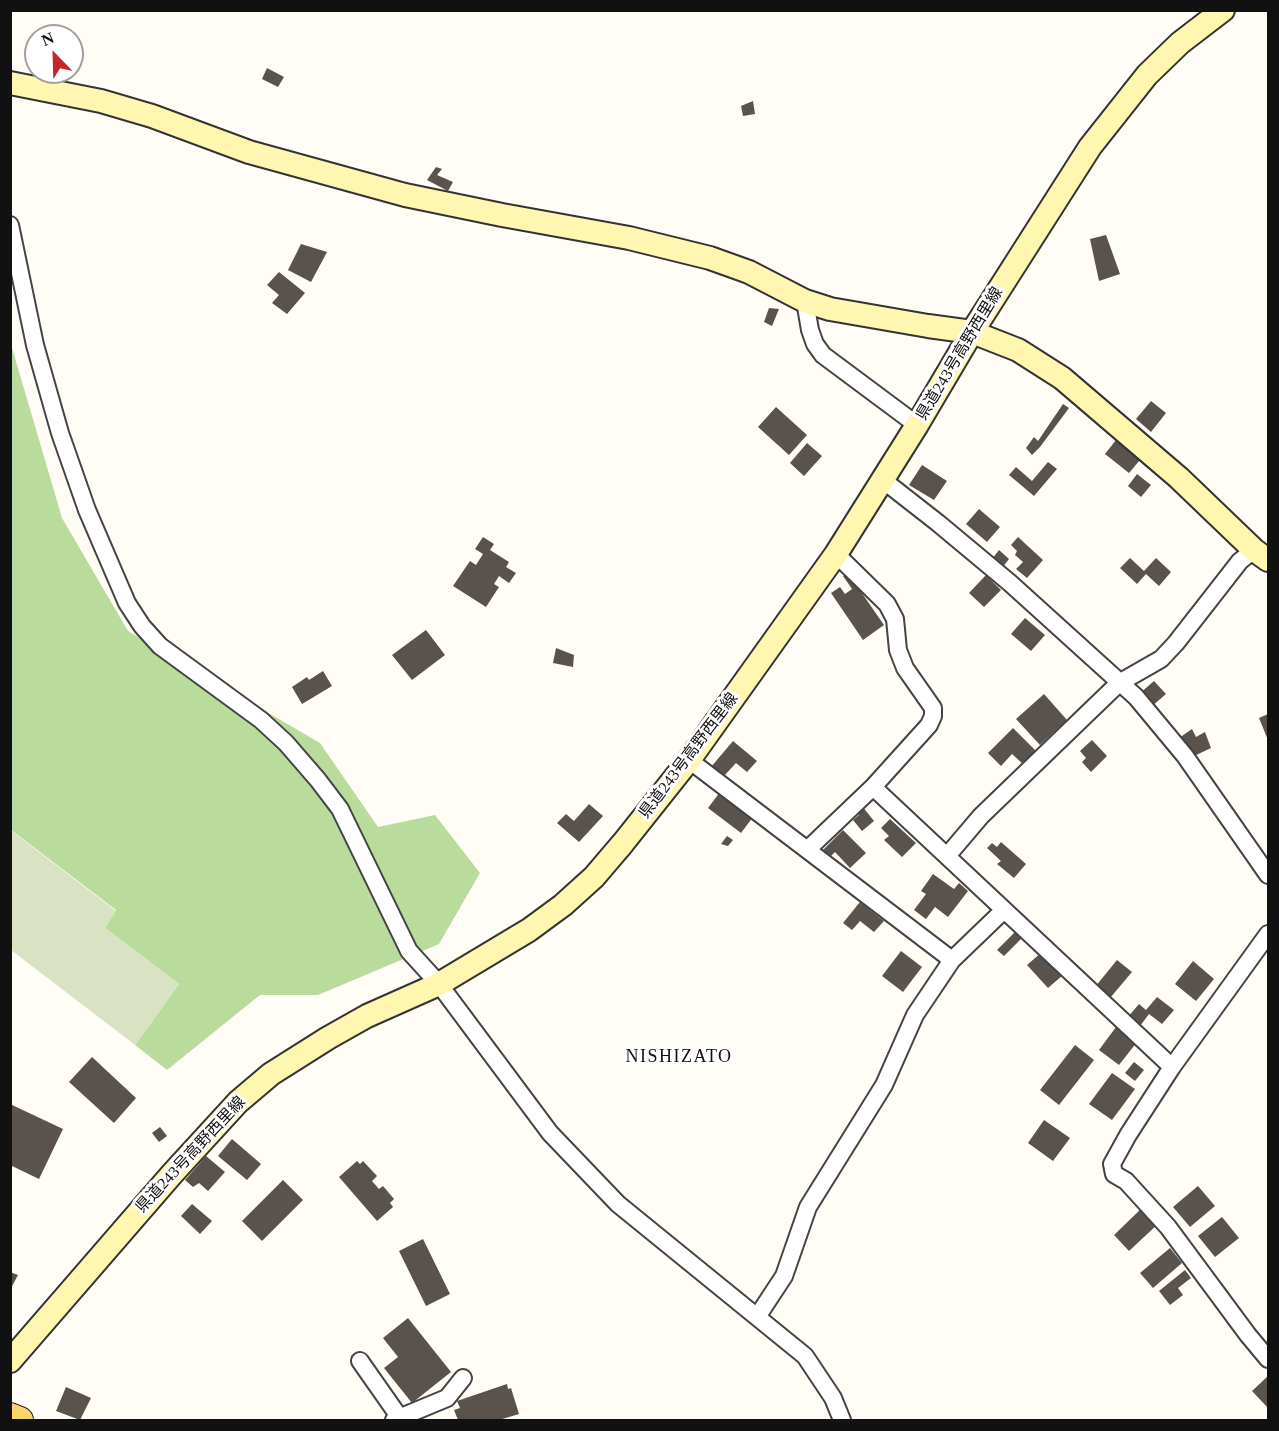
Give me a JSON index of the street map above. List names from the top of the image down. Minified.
{"streets":{"main road":["県道243号高野西里線"]},"districts":["NISHIZATO"],"north":"top left"}
